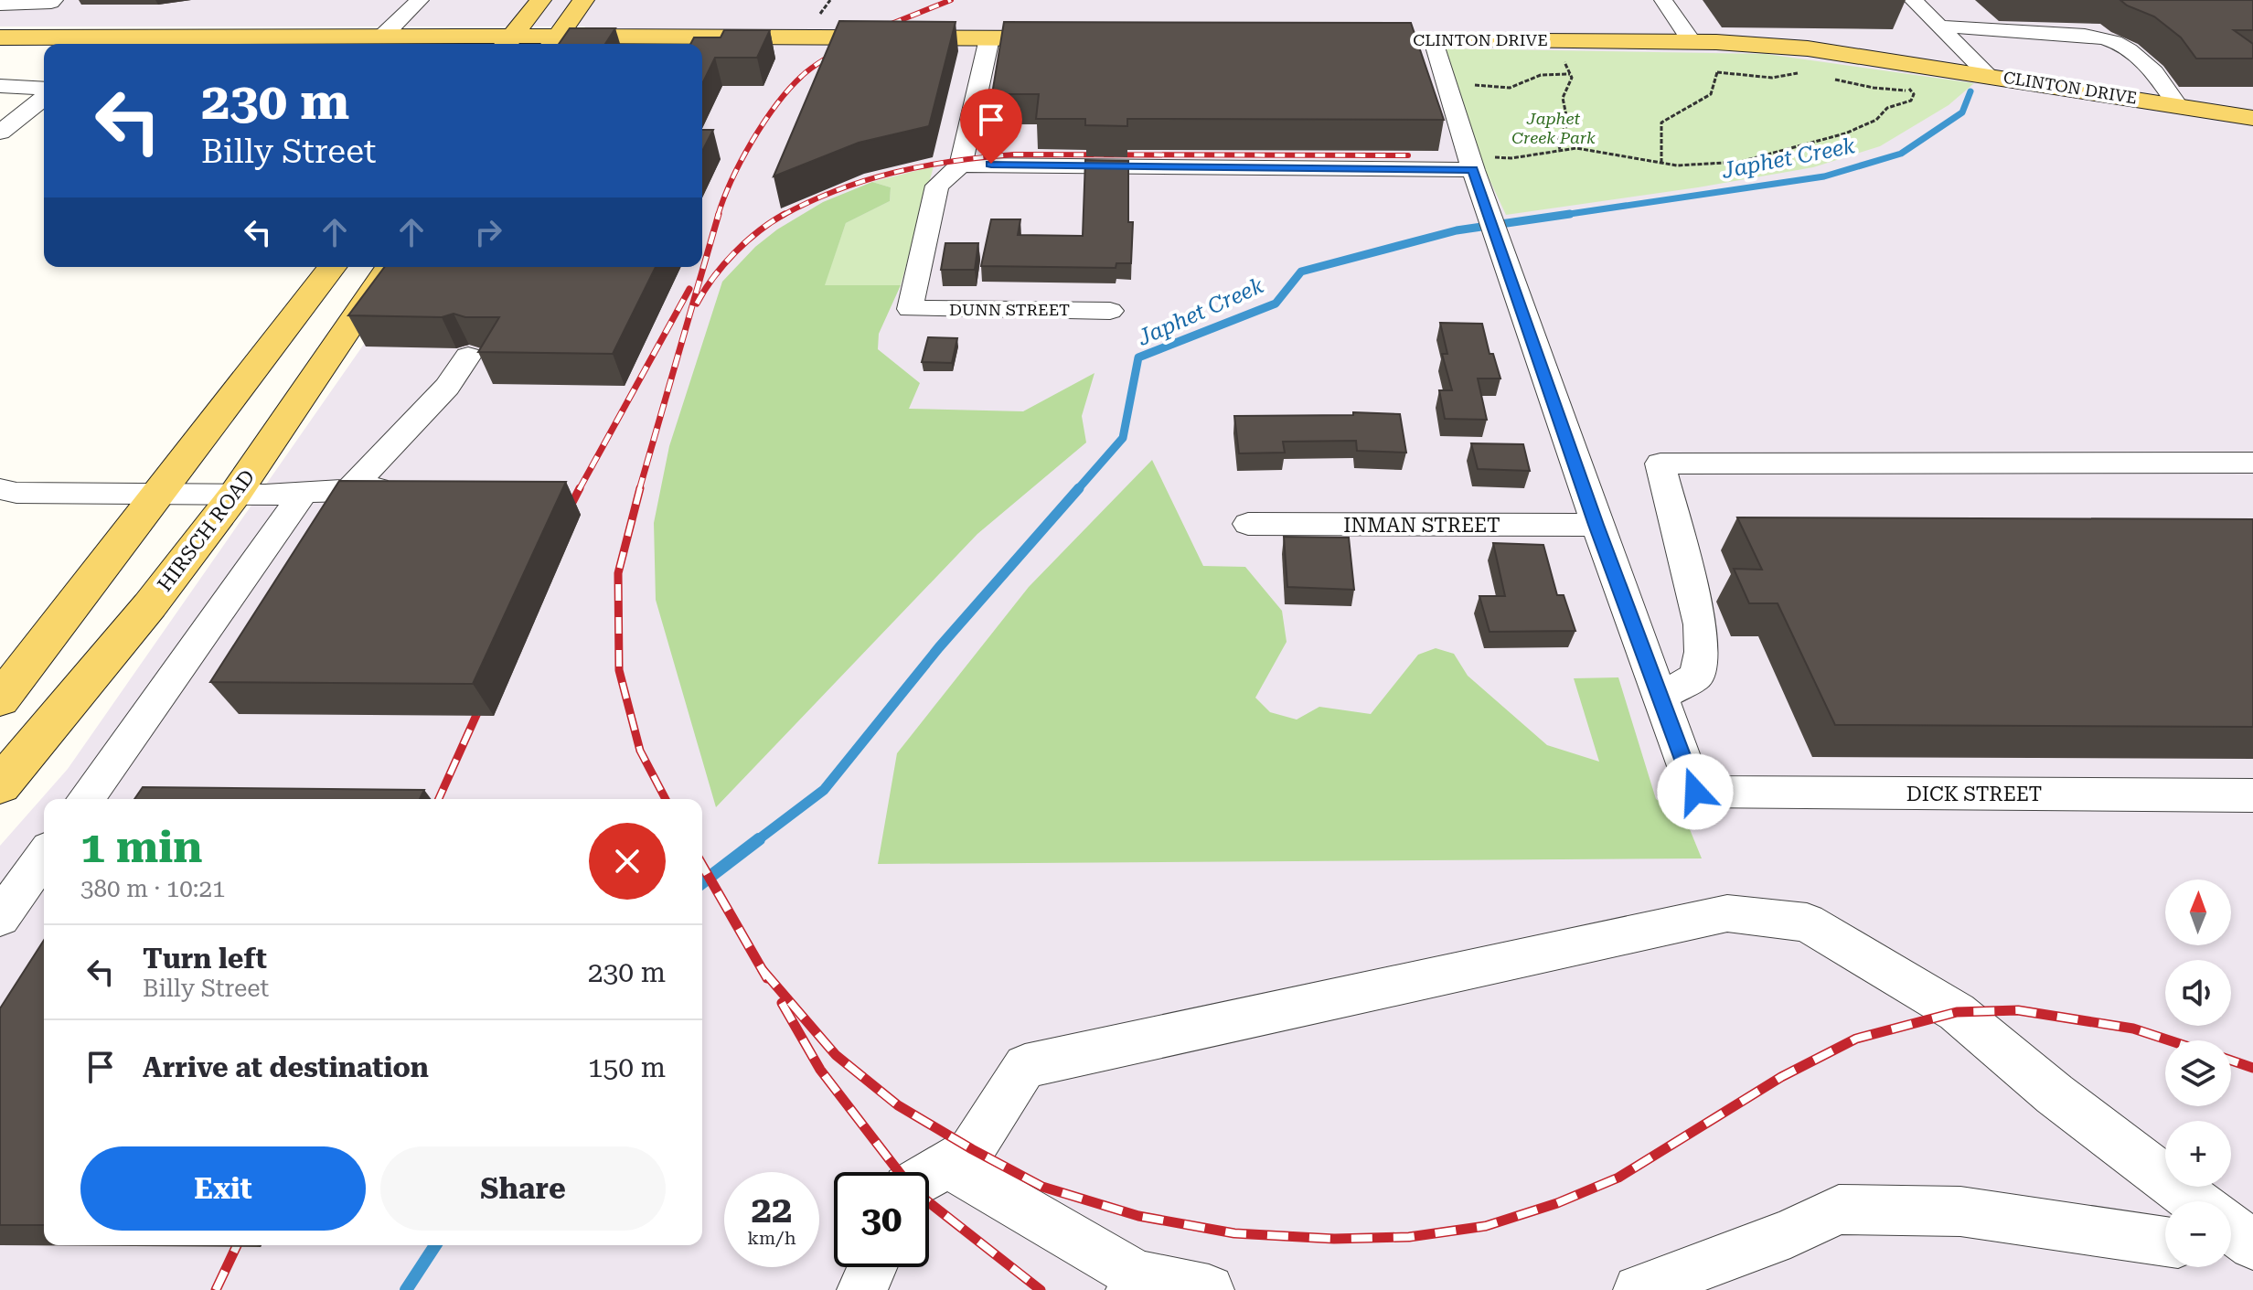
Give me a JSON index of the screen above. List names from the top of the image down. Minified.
{"streets":{"main road":["CLINTON DRIVE","HIRSCH ROAD"],"street":["DUNN STREET","INMAN STREET","DICK STREET"]},"water":["Japhet Creek"],"parks":["Japhet Creek Park"],"north":"top","page":{"turn":["230 m","Billy Street"],"heading":["1 min","380 m · 10:21"],"map_buttons":["+","−"],"list":[{"name":"Turn left","note":"Billy Street","value":"230 m"},{"name":"Arrive at destination","value":"150 m"}],"buttons":["Exit","Share"],"speed":"22 km/h","limit":"30"}}
